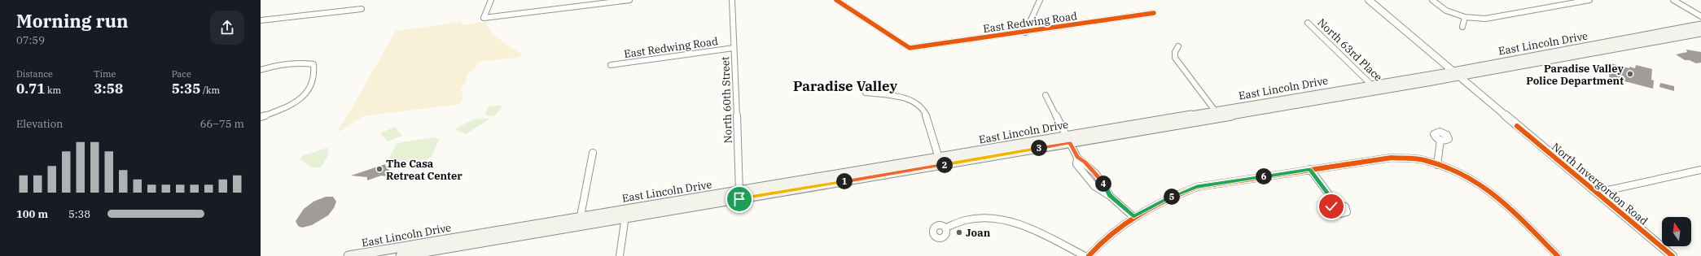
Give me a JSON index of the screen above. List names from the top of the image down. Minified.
{"streets":{"main road":["East Lincoln Drive"],"street":["East Redwing Road","North 63rd Place","North 60th Street","North Invergordon Road"]},"crossings":[["East Redwing Road","North 60th Street"],["East Lincoln Drive","North 63rd Place"],["East Lincoln Drive","North 60th Street"],["East Lincoln Drive","North Invergordon Road"]],"districts":["Paradise Valley"],"places":["Paradise Valley Police Department","The Casa Retreat Center","Joan"],"north":"top","page":{"heading":["Morning run","07:59"],"stats":[["Distance","0.71 km"],["Time","3:58"],["Pace","5:35 /km"]],"chart":["Elevation","66–75 m"],"pins":["3","2","6","1","4","5"],"list":[{"name":"100 m","note":"5:38"}]}}
